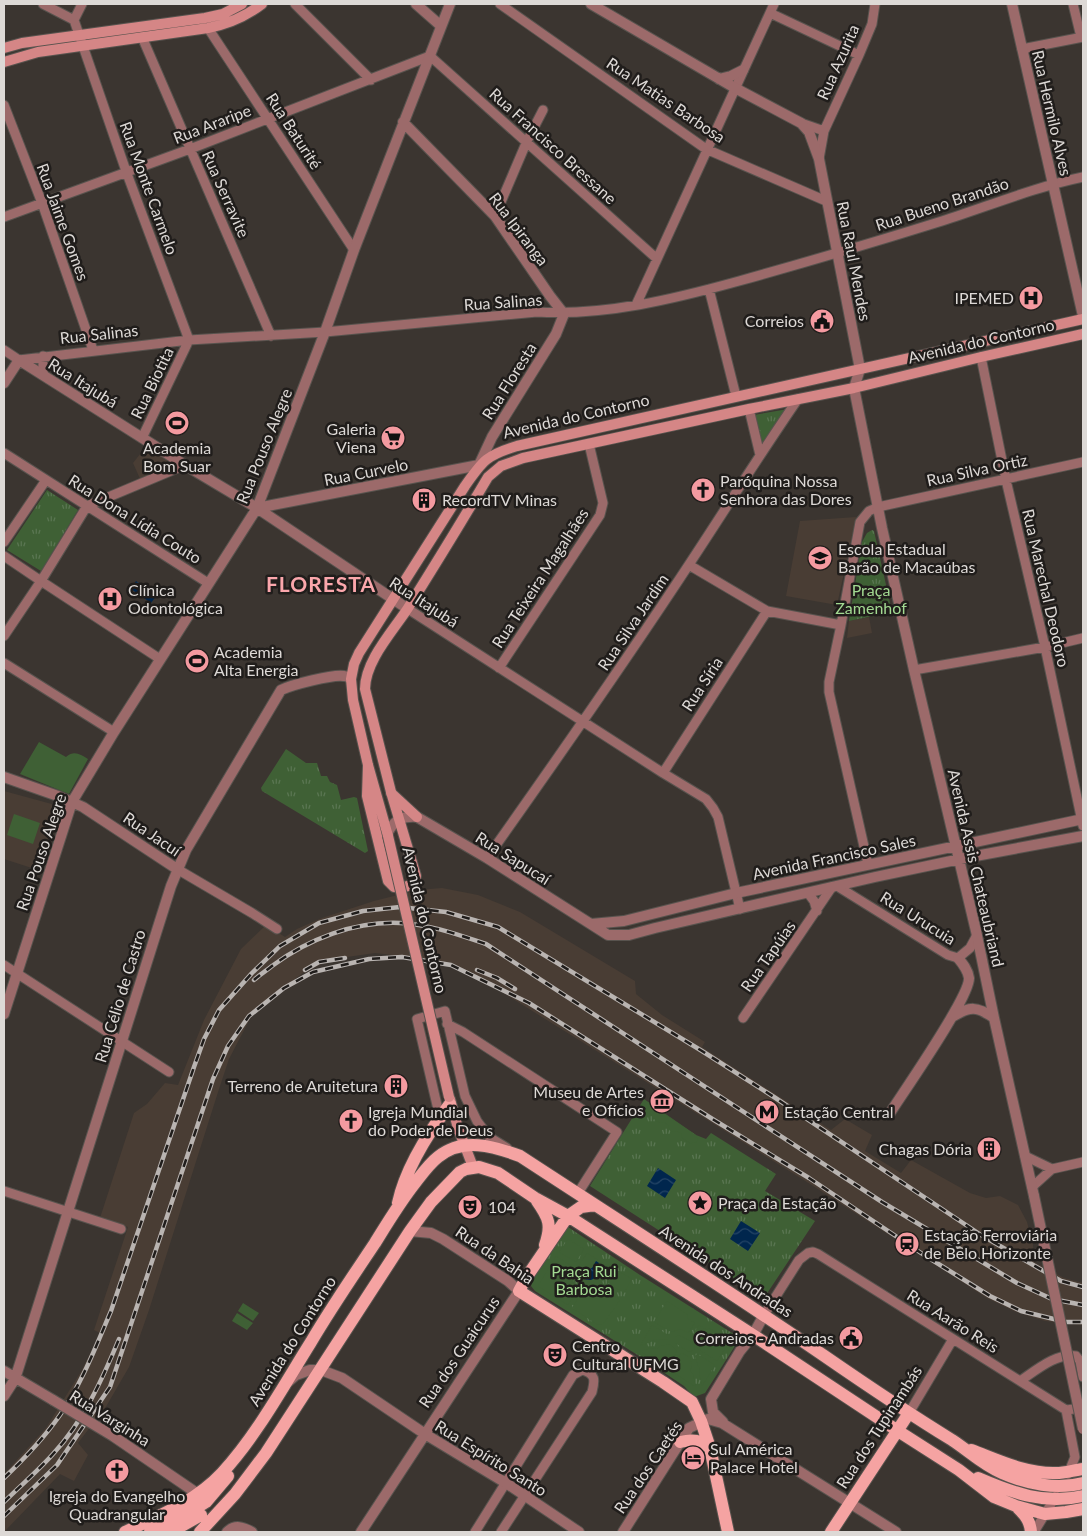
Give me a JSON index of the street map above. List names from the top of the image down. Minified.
{"streets":{"main road":["Avenida do Contorno","Rua da Bahia","Avenida dos Andradas","Rua dos Guaicurus","Rua dos Tupinambás"],"street":["Rua Azurita","Rua Matias Barbosa","Rua Hermilo Alves","Rua Araripe","Rua Baturité","Rua Francisco Bressane","Rua Monte Carmelo","Rua Serravite","Rua Bueno Brandão","Rua Jaime Gomes","Rua Ipiranga","Rua Raul Mendes","Rua Salinas","Rua Floresta","Rua Itajubá","Rua Biotita","Rua Pouso Alegre","Rua Silva Ortiz","Rua Curvelo","Rua Dona Lídia Couto","Rua Teixeira Magalhães","Rua Marechal Deodoro","Rua Silva Jardim","Rua Síria","Rua Jacuí","Avenida Francisco Sales","Rua Sapucaí","Avenida Assis Chateaubriand","Rua Urucuia","Rua Tapúias","Rua Célio de Castro","Rua Aarão Reis","Rua Varginha","Rua Espírito Santo","Rua dos Caetés"]},"crossings":[["Rua Azurita","Rua Raul Mendes"],["Rua Matias Barbosa","Rua Raul Mendes"],["Rua Hermilo Alves","Rua Bueno Brandão"],["Rua Hermilo Alves","Avenida do Contorno"],["Rua Araripe","Rua Baturité"],["Rua Araripe","Rua Francisco Bressane"],["Rua Araripe","Rua Monte Carmelo"],["Rua Araripe","Rua Serravite"],["Rua Araripe","Rua Jaime Gomes"],["Rua Araripe","Rua Pouso Alegre"],["Rua Baturité","Rua Pouso Alegre"],["Rua Francisco Bressane","Rua Pouso Alegre"],["Rua Monte Carmelo","Rua Salinas"],["Rua Monte Carmelo","Rua Biotita"],["Rua Serravite","Rua Salinas"],["Rua Bueno Brandão","Rua Raul Mendes"],["Rua Bueno Brandão","Rua Salinas"],["Rua Jaime Gomes","Rua Salinas"],["Rua Ipiranga","Rua Salinas"],["Rua Ipiranga","Rua Floresta"],["Rua Ipiranga","Rua Pouso Alegre"],["Rua Raul Mendes","Avenida do Contorno"],["Rua Raul Mendes","Avenida Assis Chateaubriand"],["Rua Salinas","Rua Floresta"],["Rua Salinas","Rua Itajubá"],["Rua Salinas","Rua Biotita"],["Rua Salinas","Rua Pouso Alegre"],["Avenida do Contorno","Rua Floresta"],["Avenida do Contorno","Rua Itajubá"],["Avenida do Contorno","Rua Curvelo"],["Avenida do Contorno","Rua Teixeira Magalhães"],["Avenida do Contorno","Rua Marechal Deodoro"],["Avenida do Contorno","Rua Silva Jardim"],["Avenida do Contorno","Avenida Assis Chateaubriand"],["Avenida do Contorno","Rua Célio de Castro"],["Avenida do Contorno","Avenida dos Andradas"],["Avenida do Contorno","Rua Varginha"],["Rua Floresta","Rua Curvelo"],["Rua Itajubá","Rua Biotita"],["Rua Itajubá","Rua Pouso Alegre"],["Rua Itajubá","Rua Curvelo"],["Rua Itajubá","Rua Teixeira Magalhães"],["Rua Itajubá","Rua Silva Jardim"],["Rua Itajubá","Rua Síria"],["Rua Itajubá","Avenida Francisco Sales"],["Rua Pouso Alegre","Rua Curvelo"],["Rua Pouso Alegre","Rua Dona Lídia Couto"],["Rua Pouso Alegre","Rua Jacuí"],["Rua Silva Ortiz","Rua Marechal Deodoro"],["Rua Silva Ortiz","Avenida Assis Chateaubriand"],["Rua Marechal Deodoro","Avenida Francisco Sales"],["Rua Silva Jardim","Rua Sapucaí"],["Rua Jacuí","Rua Célio de Castro"],["Avenida Francisco Sales","Rua Sapucaí"],["Avenida Francisco Sales","Avenida Assis Chateaubriand"],["Avenida Francisco Sales","Rua Urucuia"],["Avenida Francisco Sales","Rua Tapúias"],["Avenida Assis Chateaubriand","Rua Urucuia"],["Rua Urucuia","Rua Tapúias"],["Rua Célio de Castro","Rua Varginha"],["Rua da Bahia","Rua dos Guaicurus"],["Rua da Bahia","Rua dos Caetés"],["Avenida dos Andradas","Rua Aarão Reis"],["Avenida dos Andradas","Rua dos Tupinambás"],["Rua Aarão Reis","Rua dos Tupinambás"],["Rua dos Guaicurus","Rua Espírito Santo"]],"districts":["FLORESTA"],"parks":["Praça Zamenhof","Praça Rui Barbosa"],"places":{"hospital":["IPEMED","Clínica Odontológica"],"public building":["Correios","Correios - Andradas"],"sports":["Academia Bom Suar","Academia Alta Energia"],"supermarket":["Galeria Viena"],"church":["Paróquina Nossa Senhora das Dores","Igreja Mundial do Poder de Deus","Igreja do Evangelho Quadrangular"],"building":["RecordTV Minas","Terreno de Aruitetura","Chagas Dória"],"school or university":["Escola Estadual Barão de Macaúbas"],"museum":["Museu de Artes e Ofícios"],"metro station":["Estação Central"],"place":["Praça da Estação"],"theatre":["104","Centro Cultural UFMG"],"station":["Estação Ferroviária de Belo Horizonte"],"hotel":["Sul América Palace Hotel"]}}
